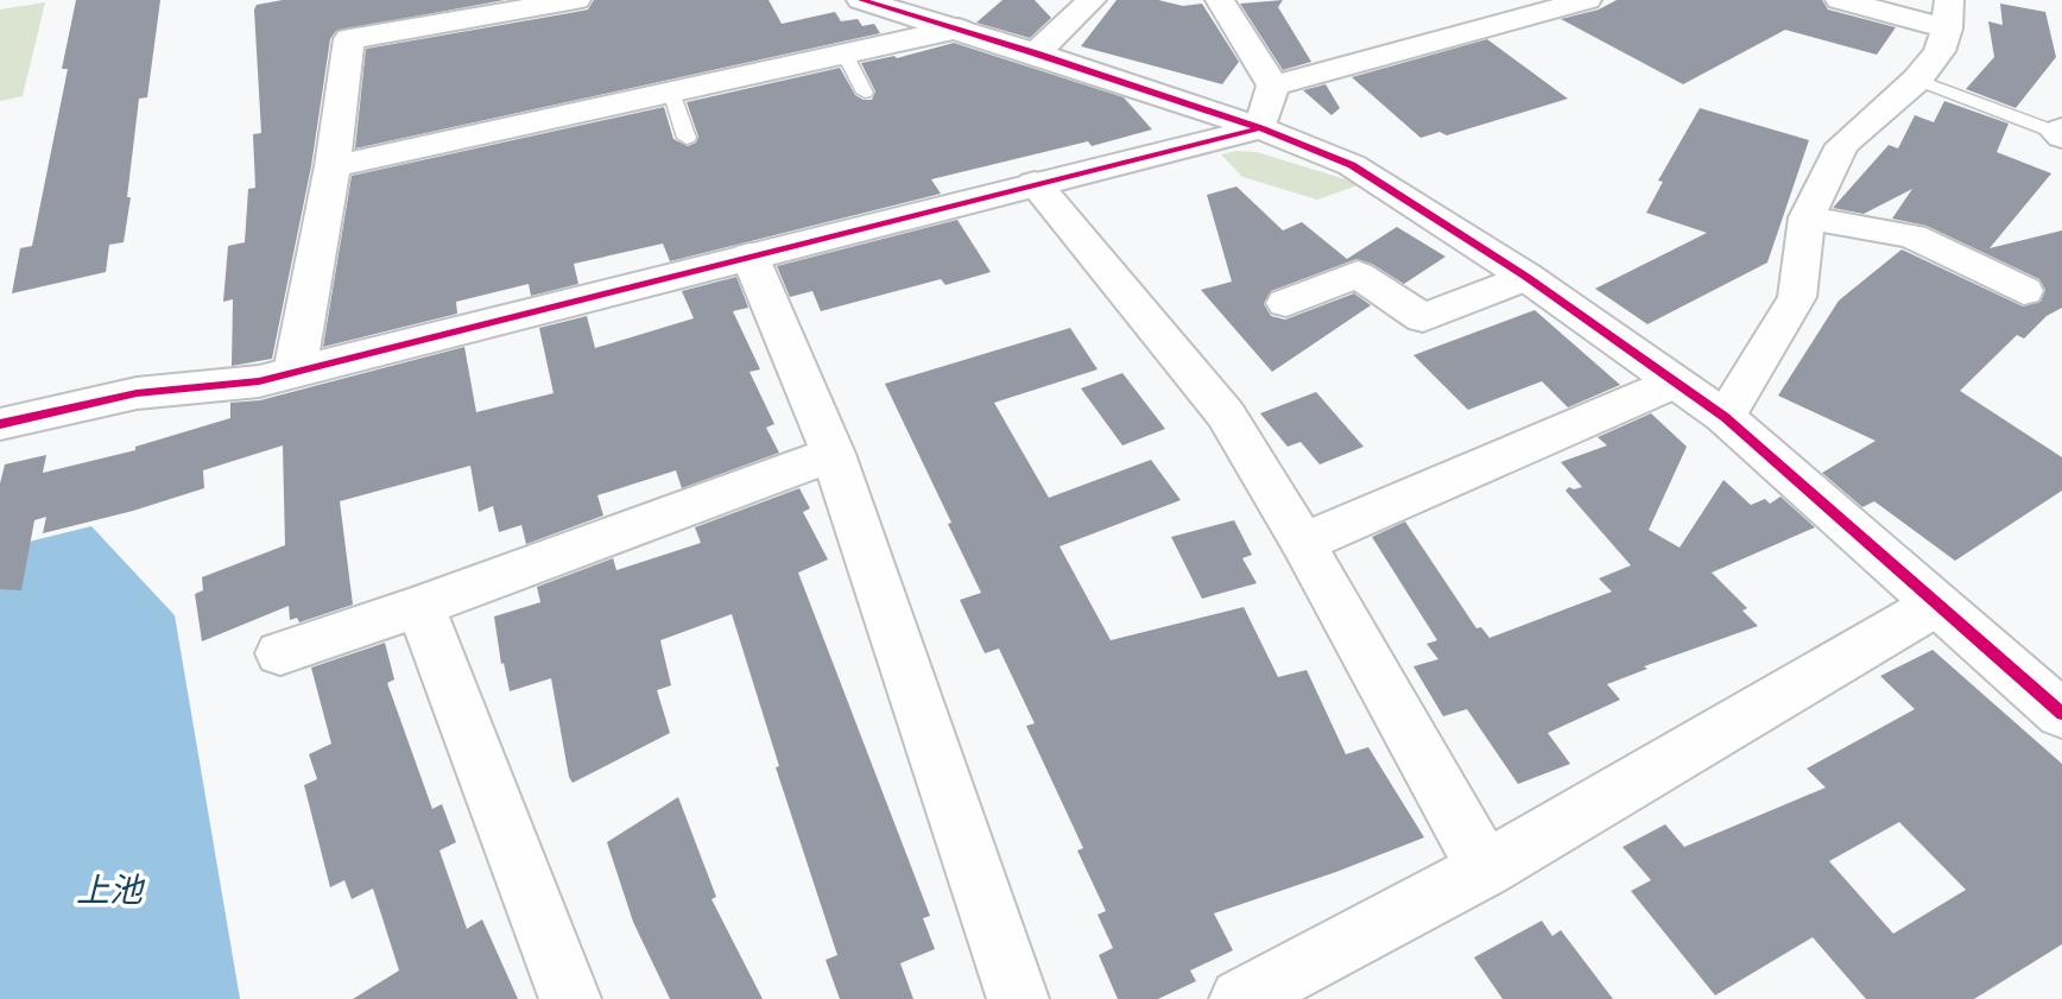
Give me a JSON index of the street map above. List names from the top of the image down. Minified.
{"water":["上池"]}
